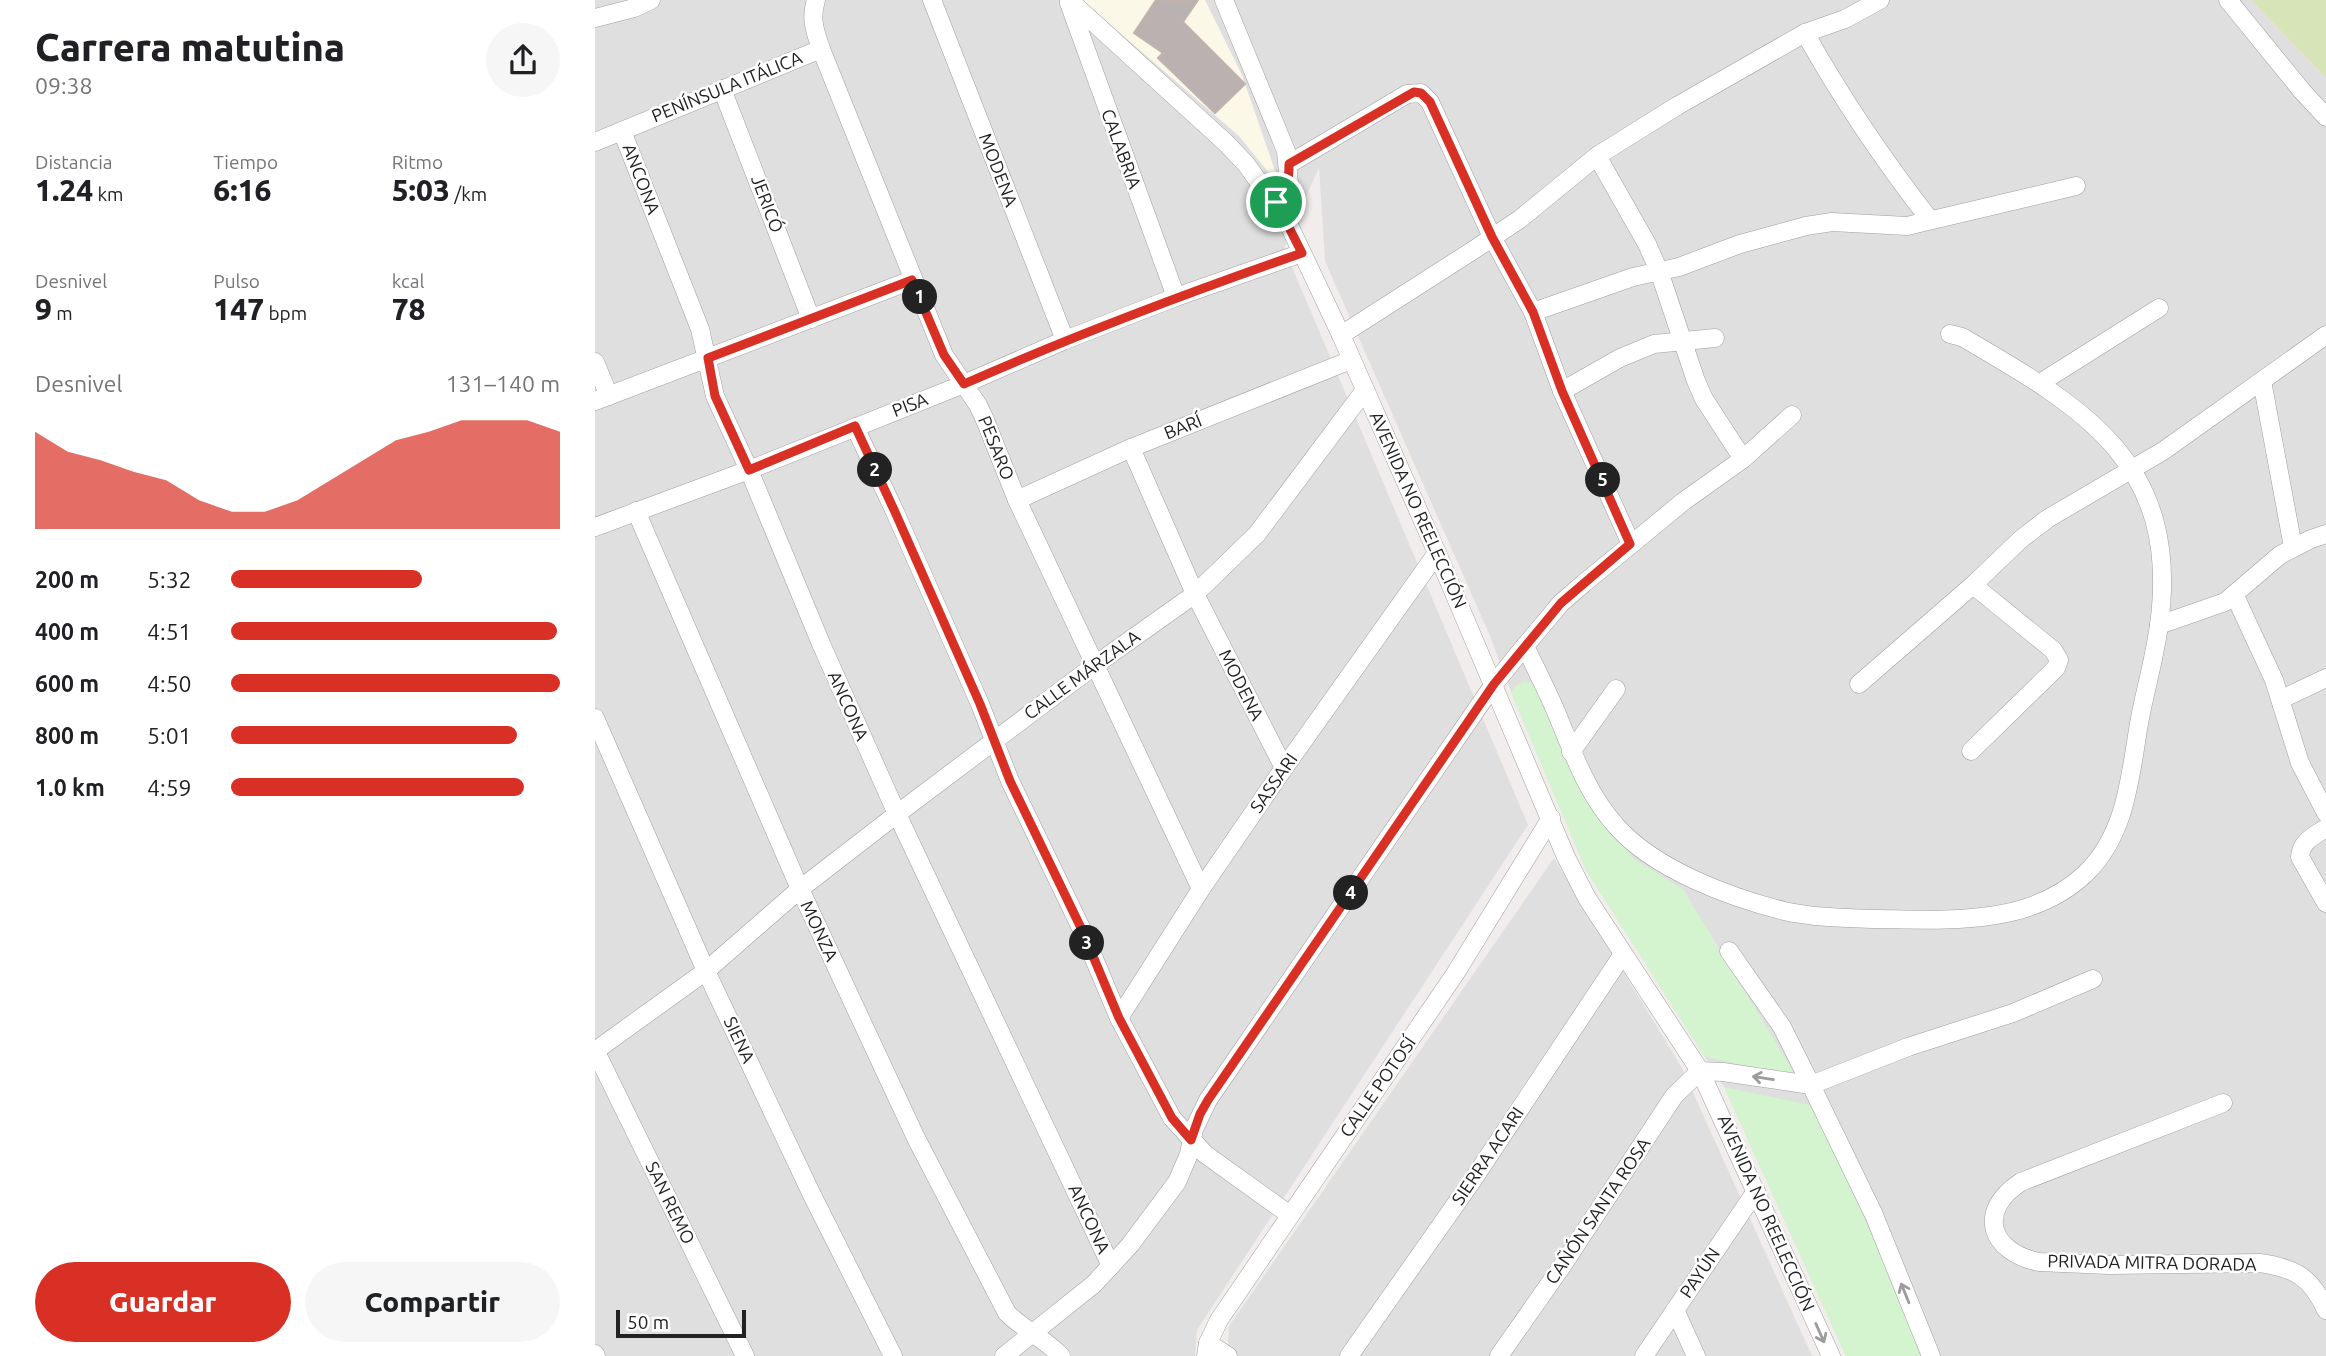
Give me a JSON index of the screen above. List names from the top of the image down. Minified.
{"streets":{"street":["PENÍNSULA ITÁLICA","CALABRIA","MODENA","ANCONA","JERICÓ","PISA","BARÍ","PESARO","AVENIDA NO REELECCIÓN","CALLE MÁRZALA","SASSARI","MONZA","SIENA","CALLE POTOSÍ","SIERRA ACARI","SAN REMO","CAÑÓN SANTA ROSA","PRIVADA MITRA DORADA","PAYÚN"]},"crossings":[["PENÍNSULA ITÁLICA","ANCONA"],["PENÍNSULA ITÁLICA","JERICÓ"],["PENÍNSULA ITÁLICA","PESARO"],["CALABRIA","PISA"],["CALABRIA","AVENIDA NO REELECCIÓN"],["MODENA","PISA"],["MODENA","BARÍ"],["MODENA","CALLE MÁRZALA"],["MODENA","SASSARI"],["ANCONA","PISA"],["ANCONA","CALLE MÁRZALA"],["PISA","PESARO"],["PISA","AVENIDA NO REELECCIÓN"],["PISA","MONZA"],["BARÍ","PESARO"],["BARÍ","AVENIDA NO REELECCIÓN"],["PESARO","CALLE MÁRZALA"],["PESARO","SASSARI"],["AVENIDA NO REELECCIÓN","CALLE MÁRZALA"],["AVENIDA NO REELECCIÓN","SASSARI"],["AVENIDA NO REELECCIÓN","CALLE POTOSÍ"],["AVENIDA NO REELECCIÓN","SIERRA ACARI"],["AVENIDA NO REELECCIÓN","CAÑÓN SANTA ROSA"],["AVENIDA NO REELECCIÓN","PAYÚN"],["CALLE MÁRZALA","MONZA"],["CALLE MÁRZALA","SIENA"],["CALLE MÁRZALA","SAN REMO"]],"scale_bar":"50 m","page":{"heading":["Carrera matutina","09:38"],"stats":[["Distancia","1.24 km"],["Tiempo","6:16"],["Ritmo","5:03 /km"],["Desnivel","9 m"],["Pulso","147 bpm"],["kcal","78"]],"pins":["1","2","5","4","3"],"chart":["Desnivel","131–140 m"],"list":[{"name":"200 m","note":"5:32"},{"name":"400 m","note":"4:51"},{"name":"600 m","note":"4:50"},{"name":"800 m","note":"5:01"},{"name":"1.0 km","note":"4:59"}],"buttons":["Guardar","Compartir"],"scale":"50 m"}}
